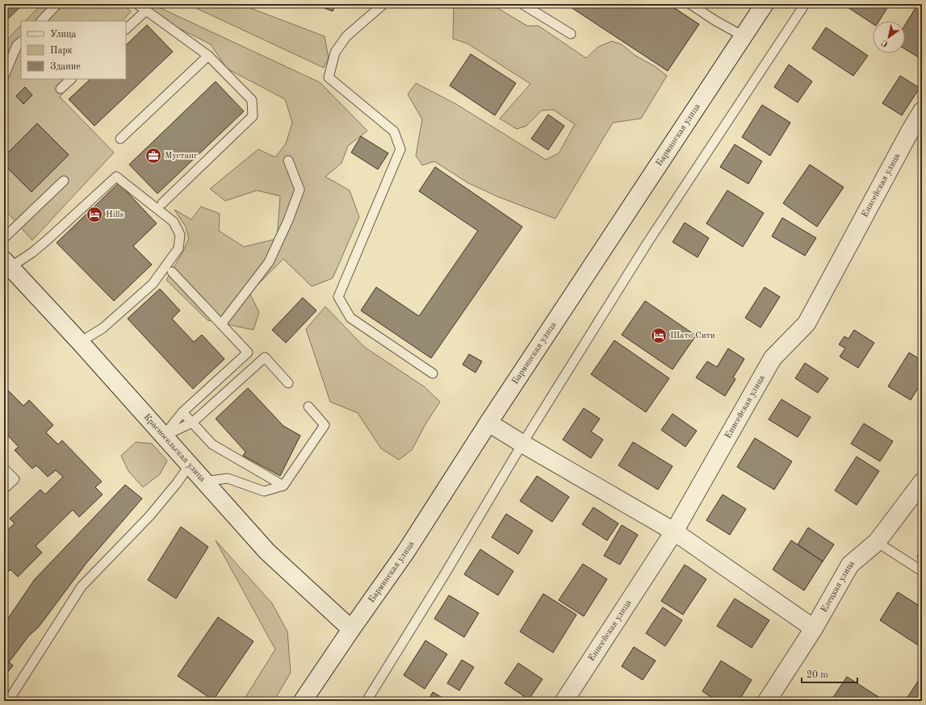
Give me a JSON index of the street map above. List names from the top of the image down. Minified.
{"streets":{"street":["Барминская улица","Енисейская улица","Красносельская улица","Елецкая улица"]},"crossings":[["Барминская улица","Красносельская улица"]],"places":{"office":["Мустанг"],"hotel":["Hills","Шато Сити"]},"legend":["Улица","Парк","Здание"],"scale_bar":"20 m","north":"bottom left"}
